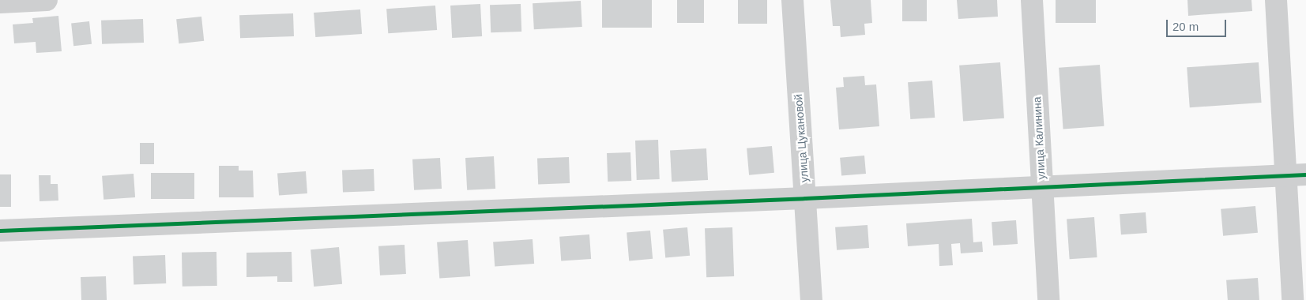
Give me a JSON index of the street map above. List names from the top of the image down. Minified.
{"streets":{"street":["улица Цукановой","улица Калинина"]},"scale_bar":"20 m"}
